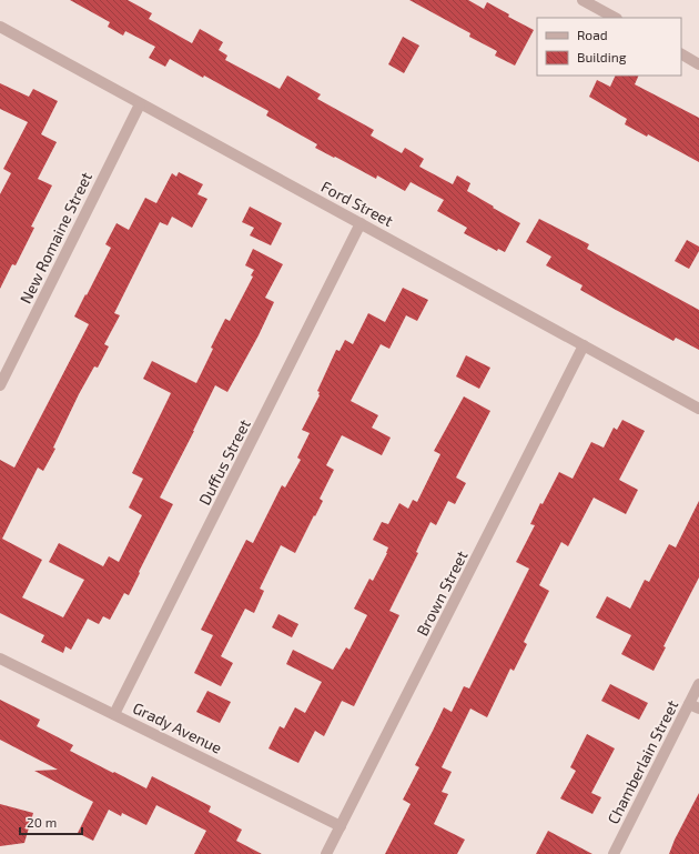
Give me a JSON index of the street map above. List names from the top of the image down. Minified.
{"streets":{"street":["Ford Street","New Romaine Street","Duffus Street","Brown Street","Grady Avenue","Chamberlain Street"]},"crossings":[["Ford Street","New Romaine Street"],["Ford Street","Duffus Street"],["Ford Street","Brown Street"],["Duffus Street","Grady Avenue"],["Brown Street","Grady Avenue"]],"legend":["Road","Building"],"scale_bar":"20 m"}
